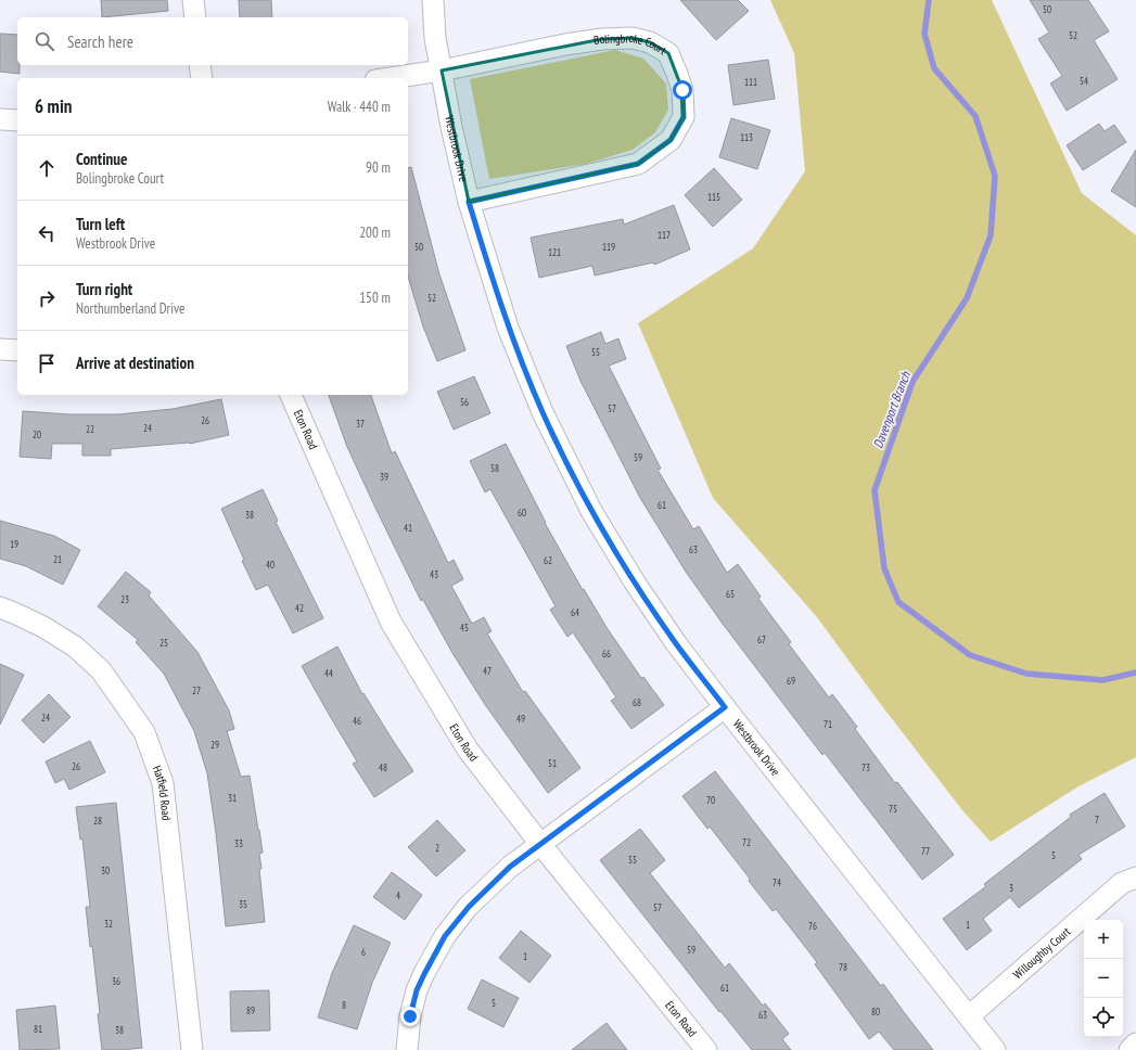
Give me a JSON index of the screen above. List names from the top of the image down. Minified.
{"streets":{"street":["Bolingbroke Court","Westbrook Drive","Eton Road","Hatfield Road","Willoughby Court"]},"crossings":[["Bolingbroke Court","Westbrook Drive"],["Westbrook Drive","Willoughby Court"]],"water":["Davenport Branch"],"house_numbers":["50","52","54","111","113","115","117","50","119","121","52","55","56","57","26","37","24","22","20","59","58","39","61","60","38","41","19","63","21","62","40","43","65","23","42","64","45","67","25","66","47","44","69","27","68","24","49","46","71","29","51","26","48","73","31","70","75","7","28","72","33","2","77","5","55","30","74","3","4","35","57","32","1","76","59","6","1","78","36","61","5","8","89","80","63","81","38"],"page":{"search":"Search here","heading":["6 min","Walk · 440 m"],"list":[["Continue","Bolingbroke Court","90 m"],["Turn left","Westbrook Drive","200 m"],["Turn right","Northumberland Drive","150 m"],"Arrive at destination"],"map_buttons":["+","−"]}}
